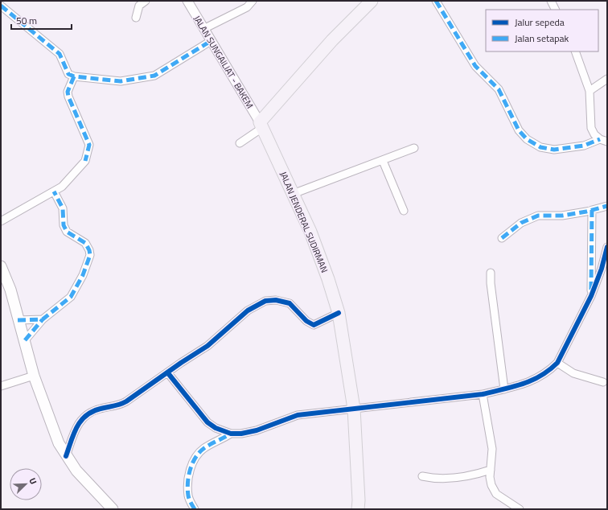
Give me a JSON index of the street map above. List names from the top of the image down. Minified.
{"streets":{"highway":["JALAN JENDERAL SUDIRMAN"],"street":["JALAN SUNGAILIAT - BAKEM"]},"crossings":[["JALAN SUNGAILIAT - BAKEM","JALAN JENDERAL SUDIRMAN"]],"legend":["Jalur sepeda","Jalan setapak"],"scale_bar":"50 m","north":"top right"}
